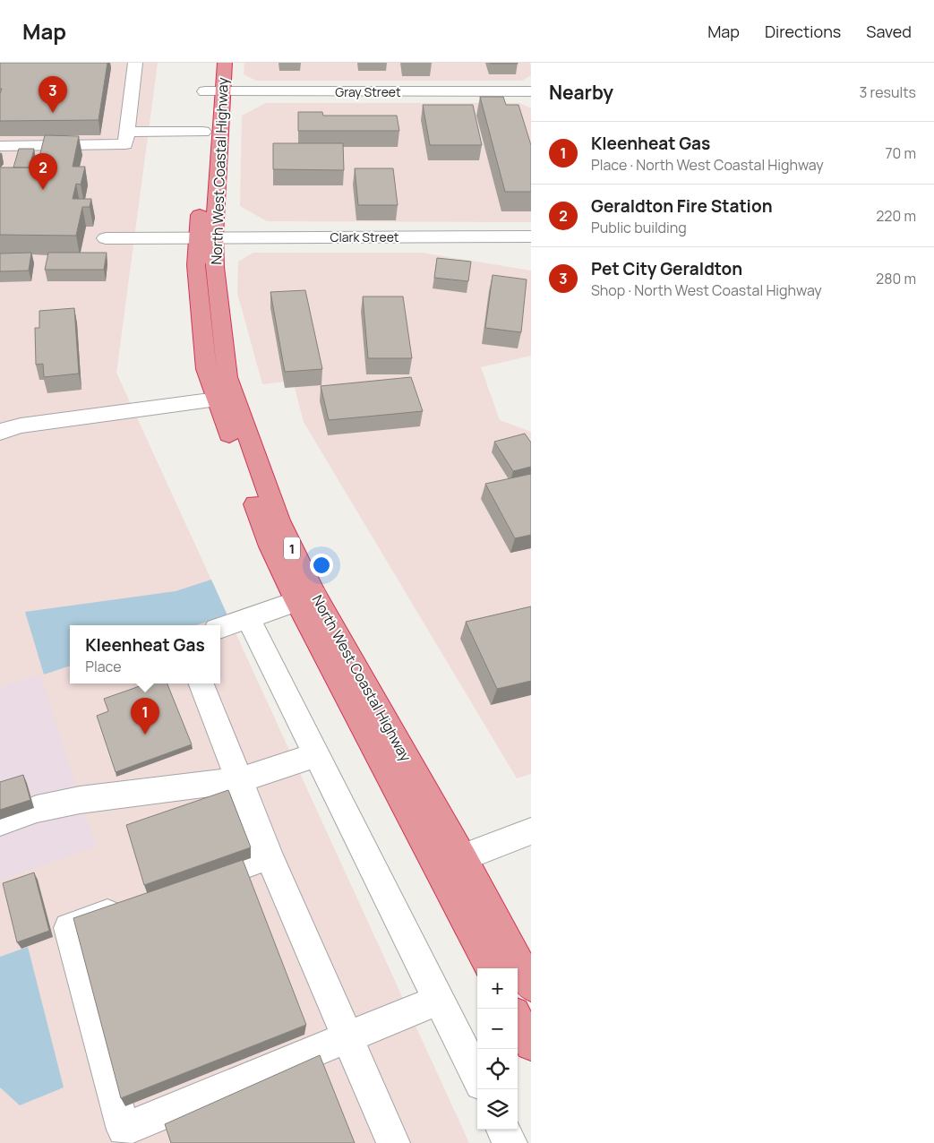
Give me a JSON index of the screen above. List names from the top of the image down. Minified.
{"streets":{"highway":["North West Coastal Highway","1"],"street":["Gray Street","Clark Street"]},"crossings":[["Gray Street","North West Coastal Highway"],["North West Coastal Highway","Clark Street"]],"page":{"header":"Map","nav":["Map","Directions","Saved"],"heading":["Nearby","3 results"],"pins":["3","2","1"],"list":[{"mark":"1","name":"Kleenheat Gas","note":"Place · North West Coastal Highway","value":"70 m"},{"mark":"2","name":"Geraldton Fire Station","note":"Public building","value":"220 m"},{"mark":"3","name":"Pet City Geraldton","note":"Shop · North West Coastal Highway","value":"280 m"}],"popup":["Kleenheat Gas","Place"],"map_buttons":["+","−"]}}
